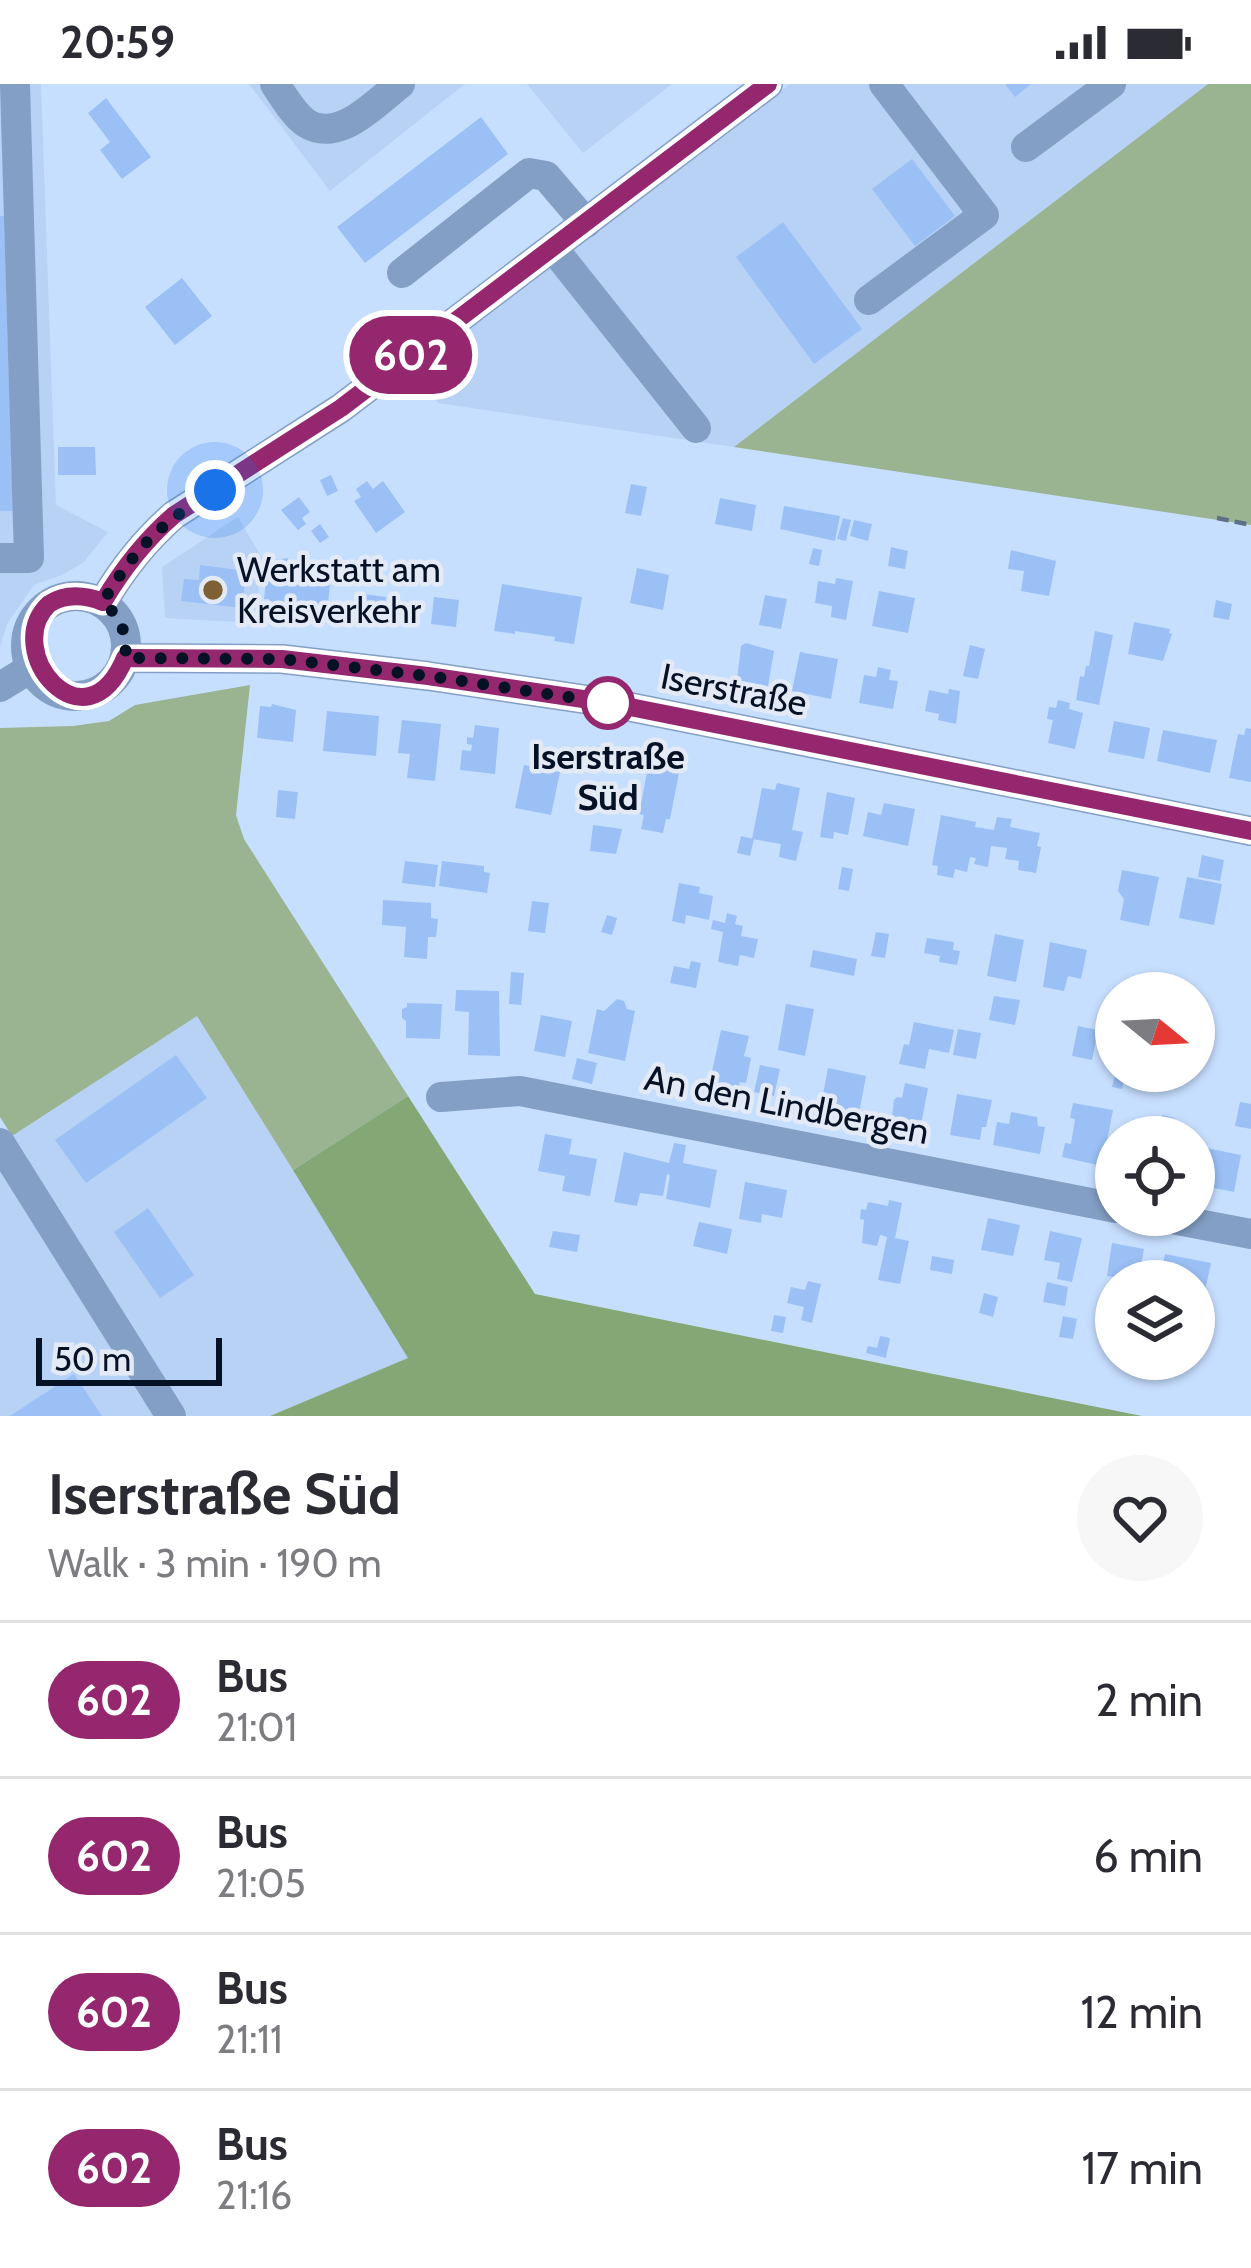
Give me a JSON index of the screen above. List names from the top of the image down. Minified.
{"streets":{"street":["Iserstraße","An den Lindbergen"]},"places":["Werkstatt am Kreisverkehr","Iserstraße Süd"],"lines":["bus line 602"],"scale_bar":"50 m","north":"right","page":{"status":"20:59","on_map":"602","scale":"50 m","heading":["Iserstraße Süd","Walk · 3 min · 190 m"],"list":[{"mark":"602","name":"Bus","note":"21:01","value":"2 min"},{"mark":"602","name":"Bus","note":"21:05","value":"6 min"},{"mark":"602","name":"Bus","note":"21:11","value":"12 min"},{"mark":"602","name":"Bus","note":"21:16","value":"17 min"}]}}
